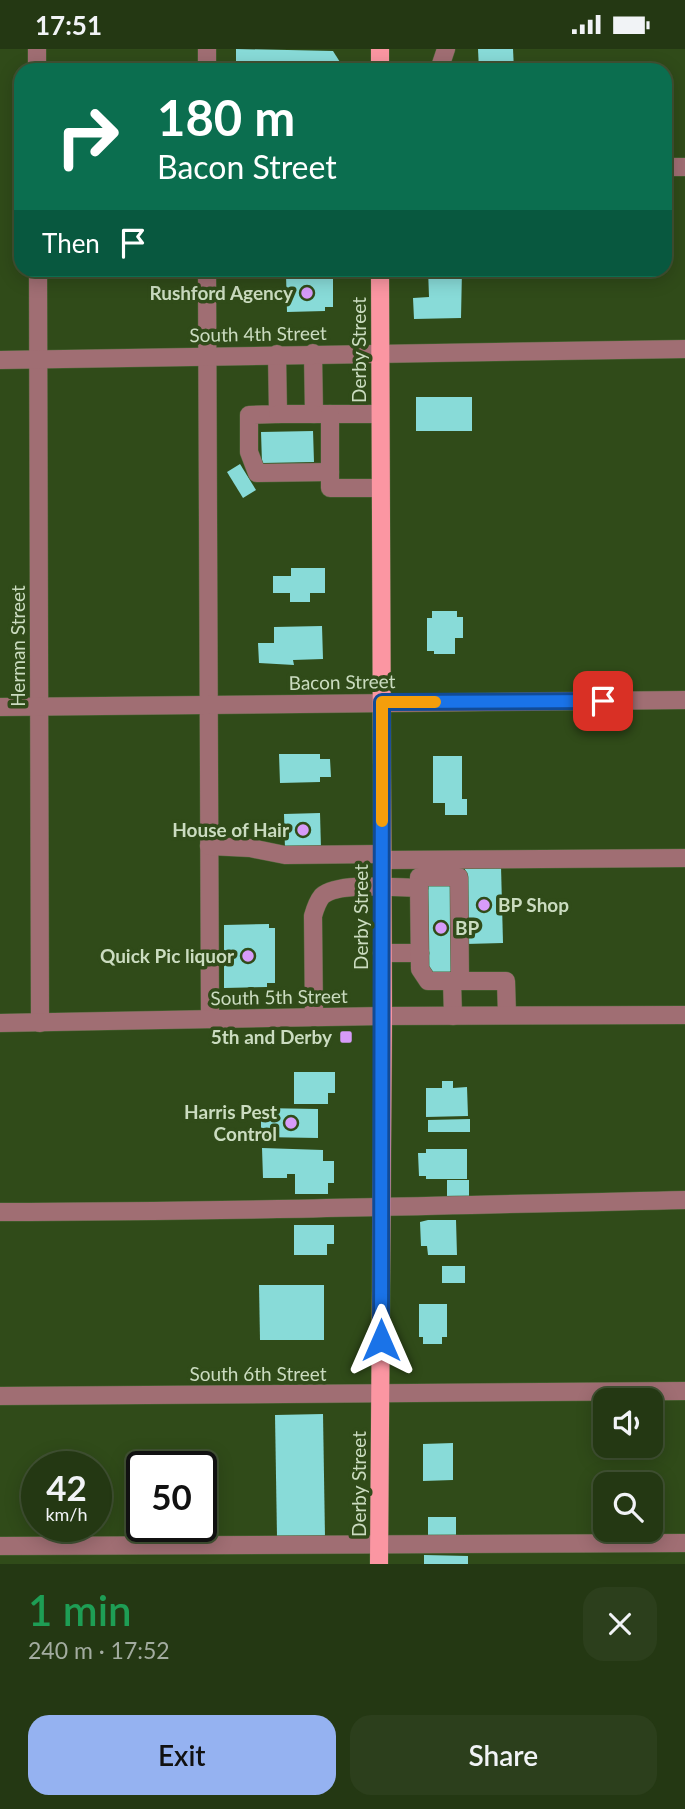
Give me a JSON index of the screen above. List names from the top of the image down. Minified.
{"streets":{"main road":["Derby Street"],"street":["South 4th Street","Herman Street","Bacon Street","South 5th Street","South 6th Street"]},"crossings":[["South 4th Street","Derby Street"],["South 4th Street","Herman Street"],["Derby Street","Bacon Street"],["Derby Street","South 5th Street"],["Derby Street","South 6th Street"],["Herman Street","Bacon Street"],["Herman Street","South 5th Street"]],"places":{"other":["Rushford Agency","House of Hair","BP Shop","BP","Quick Pic liquor","Harris Pest Control"],"transit":["5th and Derby"]},"page":{"status":"17:51","turn":["180 m","Bacon Street"],"then":"Then","speed":"42 km/h","limit":"50","heading":["1 min","240 m · 17:52"],"buttons":["Exit","Share"]}}
